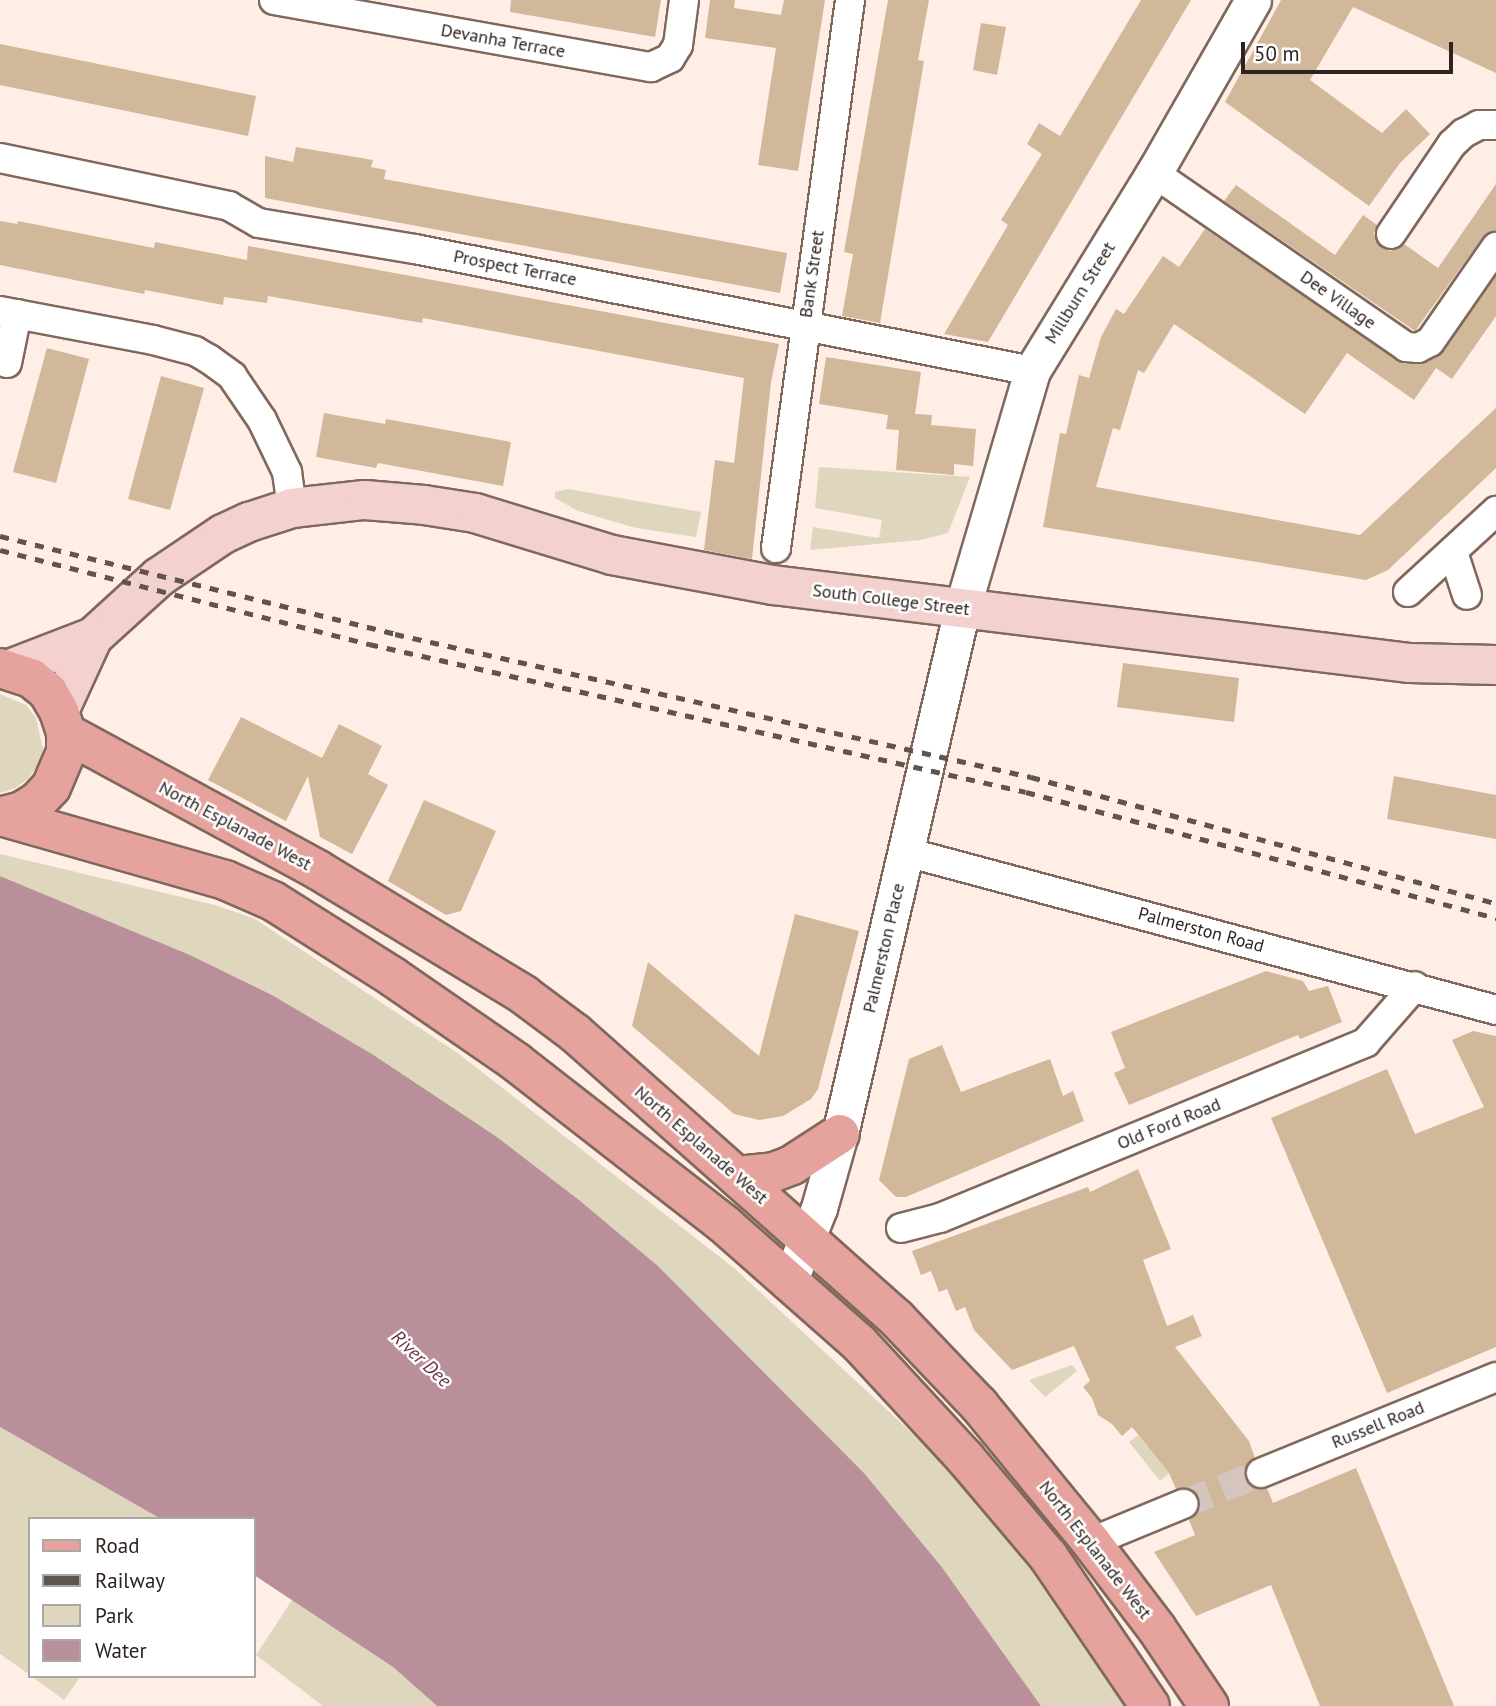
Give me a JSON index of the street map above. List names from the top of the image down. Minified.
{"streets":{"main road":["South College Street","North Esplanade West"],"street":["Devanha Terrace","Prospect Terrace","Bank Street","Millburn Street","Dee Village","Palmerston Road","Palmerston Place","Old Ford Road","Russell Road"]},"crossings":[["Prospect Terrace","Bank Street"],["Prospect Terrace","Millburn Street"],["Millburn Street","Dee Village"],["Millburn Street","South College Street"],["Millburn Street","Palmerston Place"],["South College Street","North Esplanade West"],["South College Street","Palmerston Place"],["North Esplanade West","Palmerston Place"],["Palmerston Road","Palmerston Place"],["Palmerston Road","Old Ford Road"]],"water":["River Dee"],"legend":["Road","Railway","Park","Water"],"scale_bar":"50 m"}
